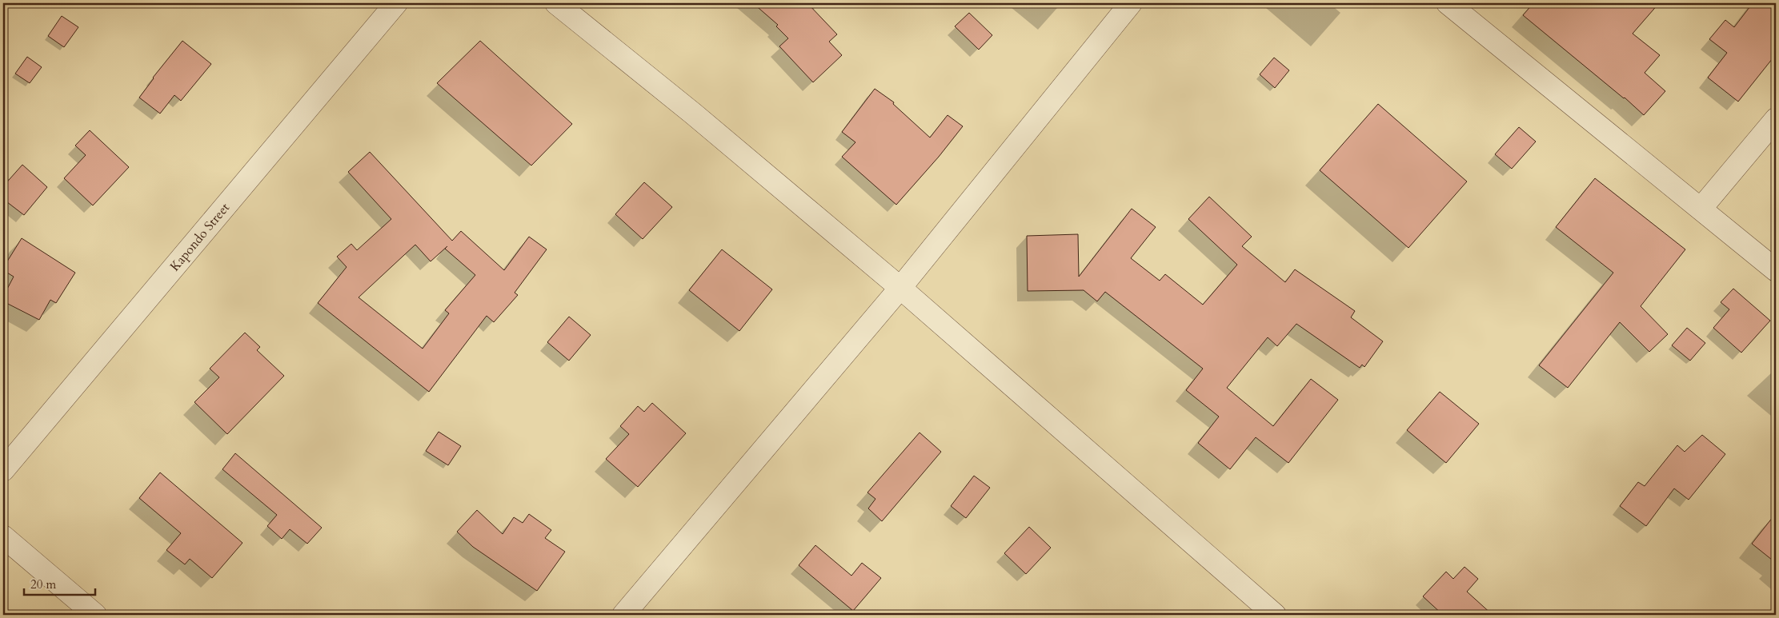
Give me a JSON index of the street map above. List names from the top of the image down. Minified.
{"streets":{"street":["Kapondo Street"]},"scale_bar":"20 m"}
